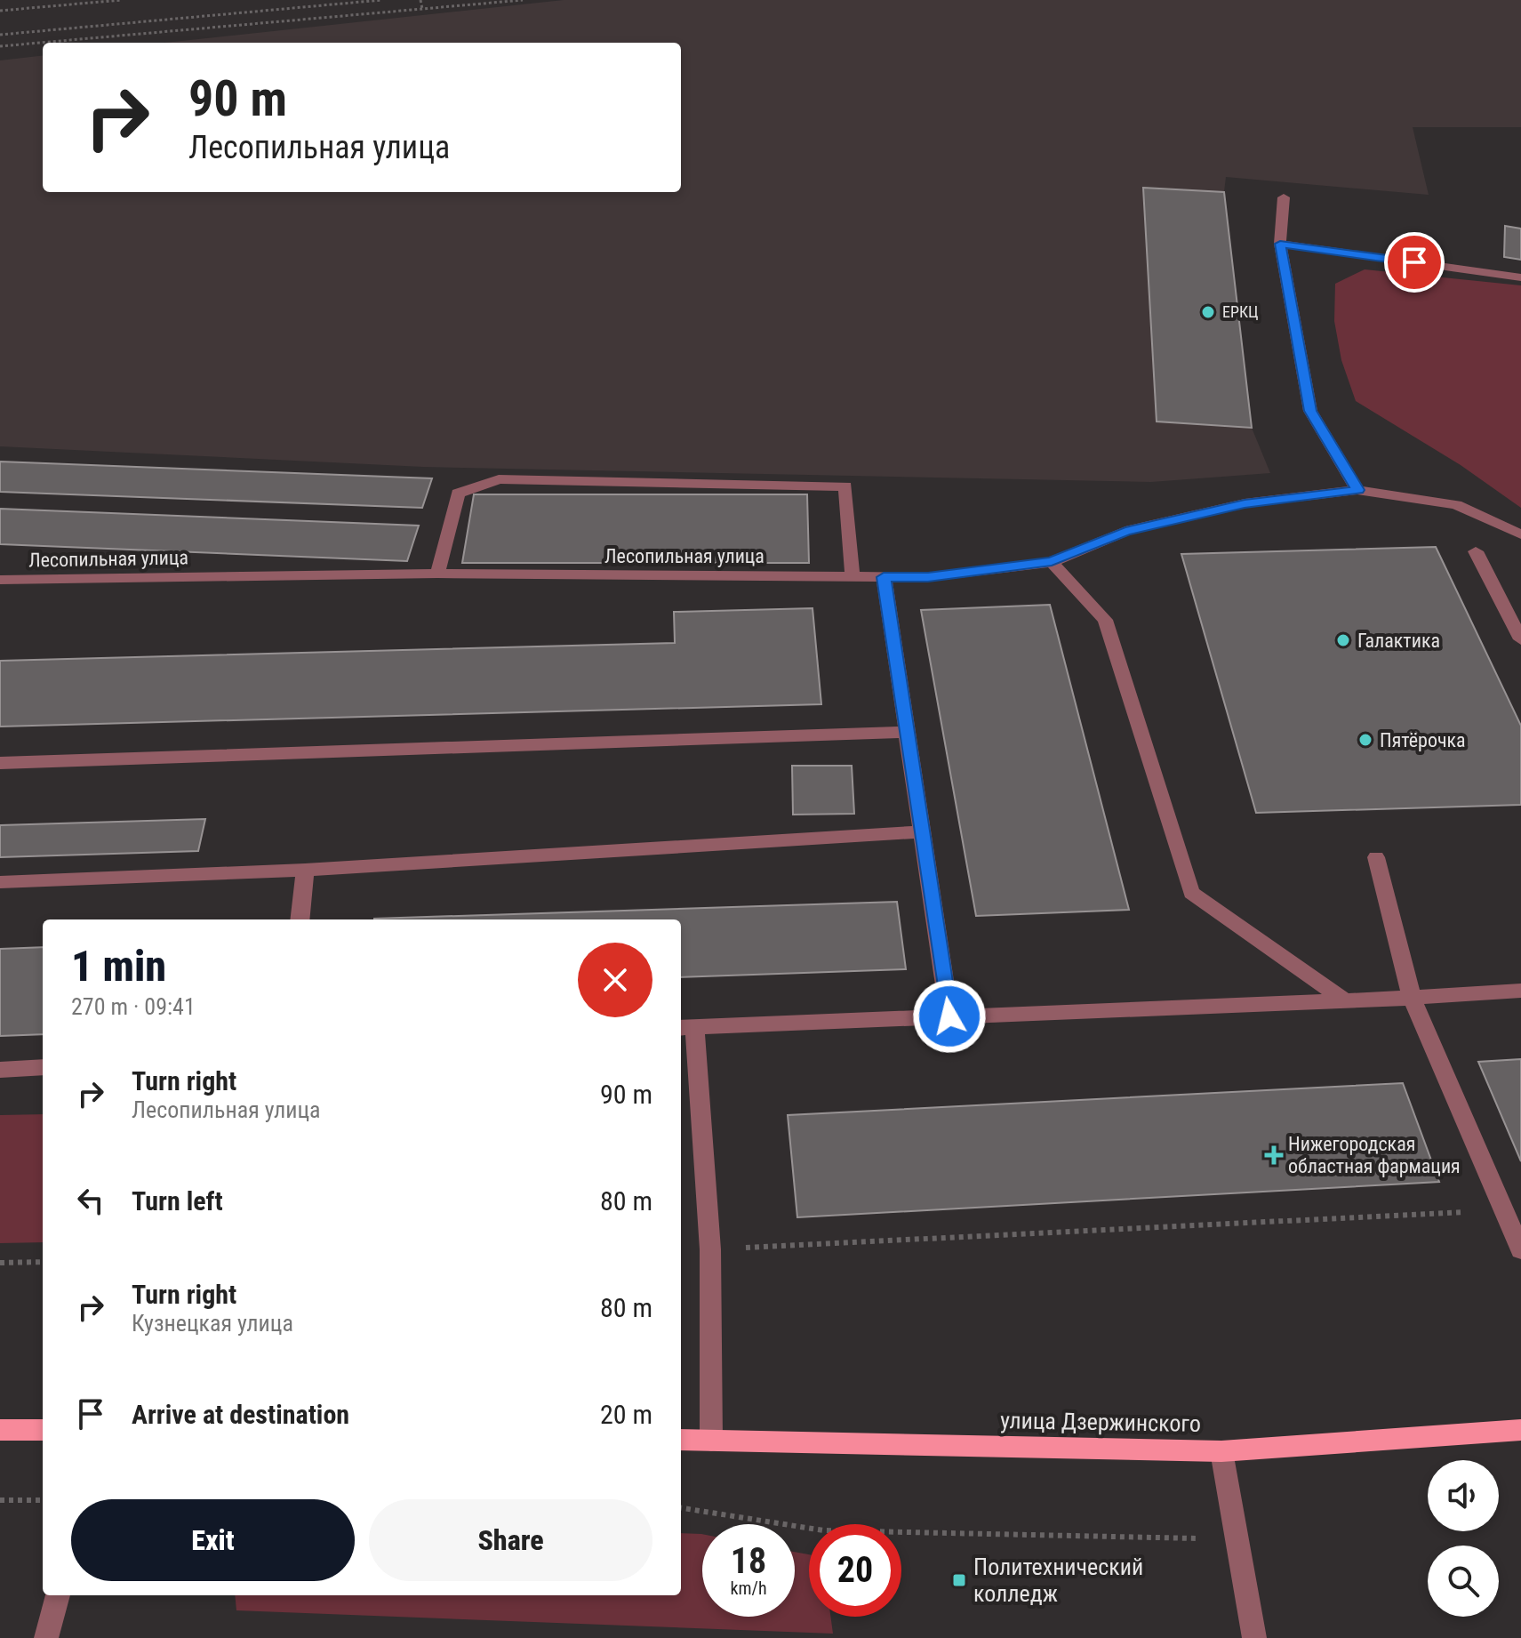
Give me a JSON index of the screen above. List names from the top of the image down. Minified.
{"streets":{"main road":["улица Дзержинского"],"street":["Лесопильная улица"]},"places":{"other":["ЕРКЦ","Галактика","Пятёрочка"],"health":["Нижегородская областная фармация"],"transit":["Политехнический колледж"]},"page":{"turn":["90 m","Лесопильная улица"],"heading":["1 min","270 m · 09:41"],"list":[{"name":"Turn right","note":"Лесопильная улица","value":"90 m"},{"name":"Turn left","value":"80 m"},{"name":"Turn right","note":"Кузнецкая улица","value":"80 m"},{"name":"Arrive at destination","value":"20 m"}],"buttons":["Exit","Share"],"speed":"18 km/h","limit":"20"}}
